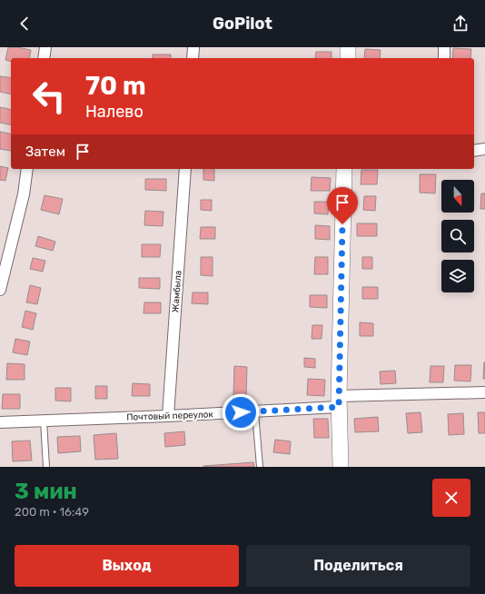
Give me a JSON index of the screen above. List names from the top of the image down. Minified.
{"streets":{"street":["Жамбыла","Почтовый переулок"]},"crossings":[["Жамбыла","Почтовый переулок"]],"north":"bottom","page":{"header":"GoPilot","turn":["70 m","Налево"],"then":"Затем","heading":["3 мин","200 m · 16:49"],"buttons":["Выход","Поделиться"]}}
